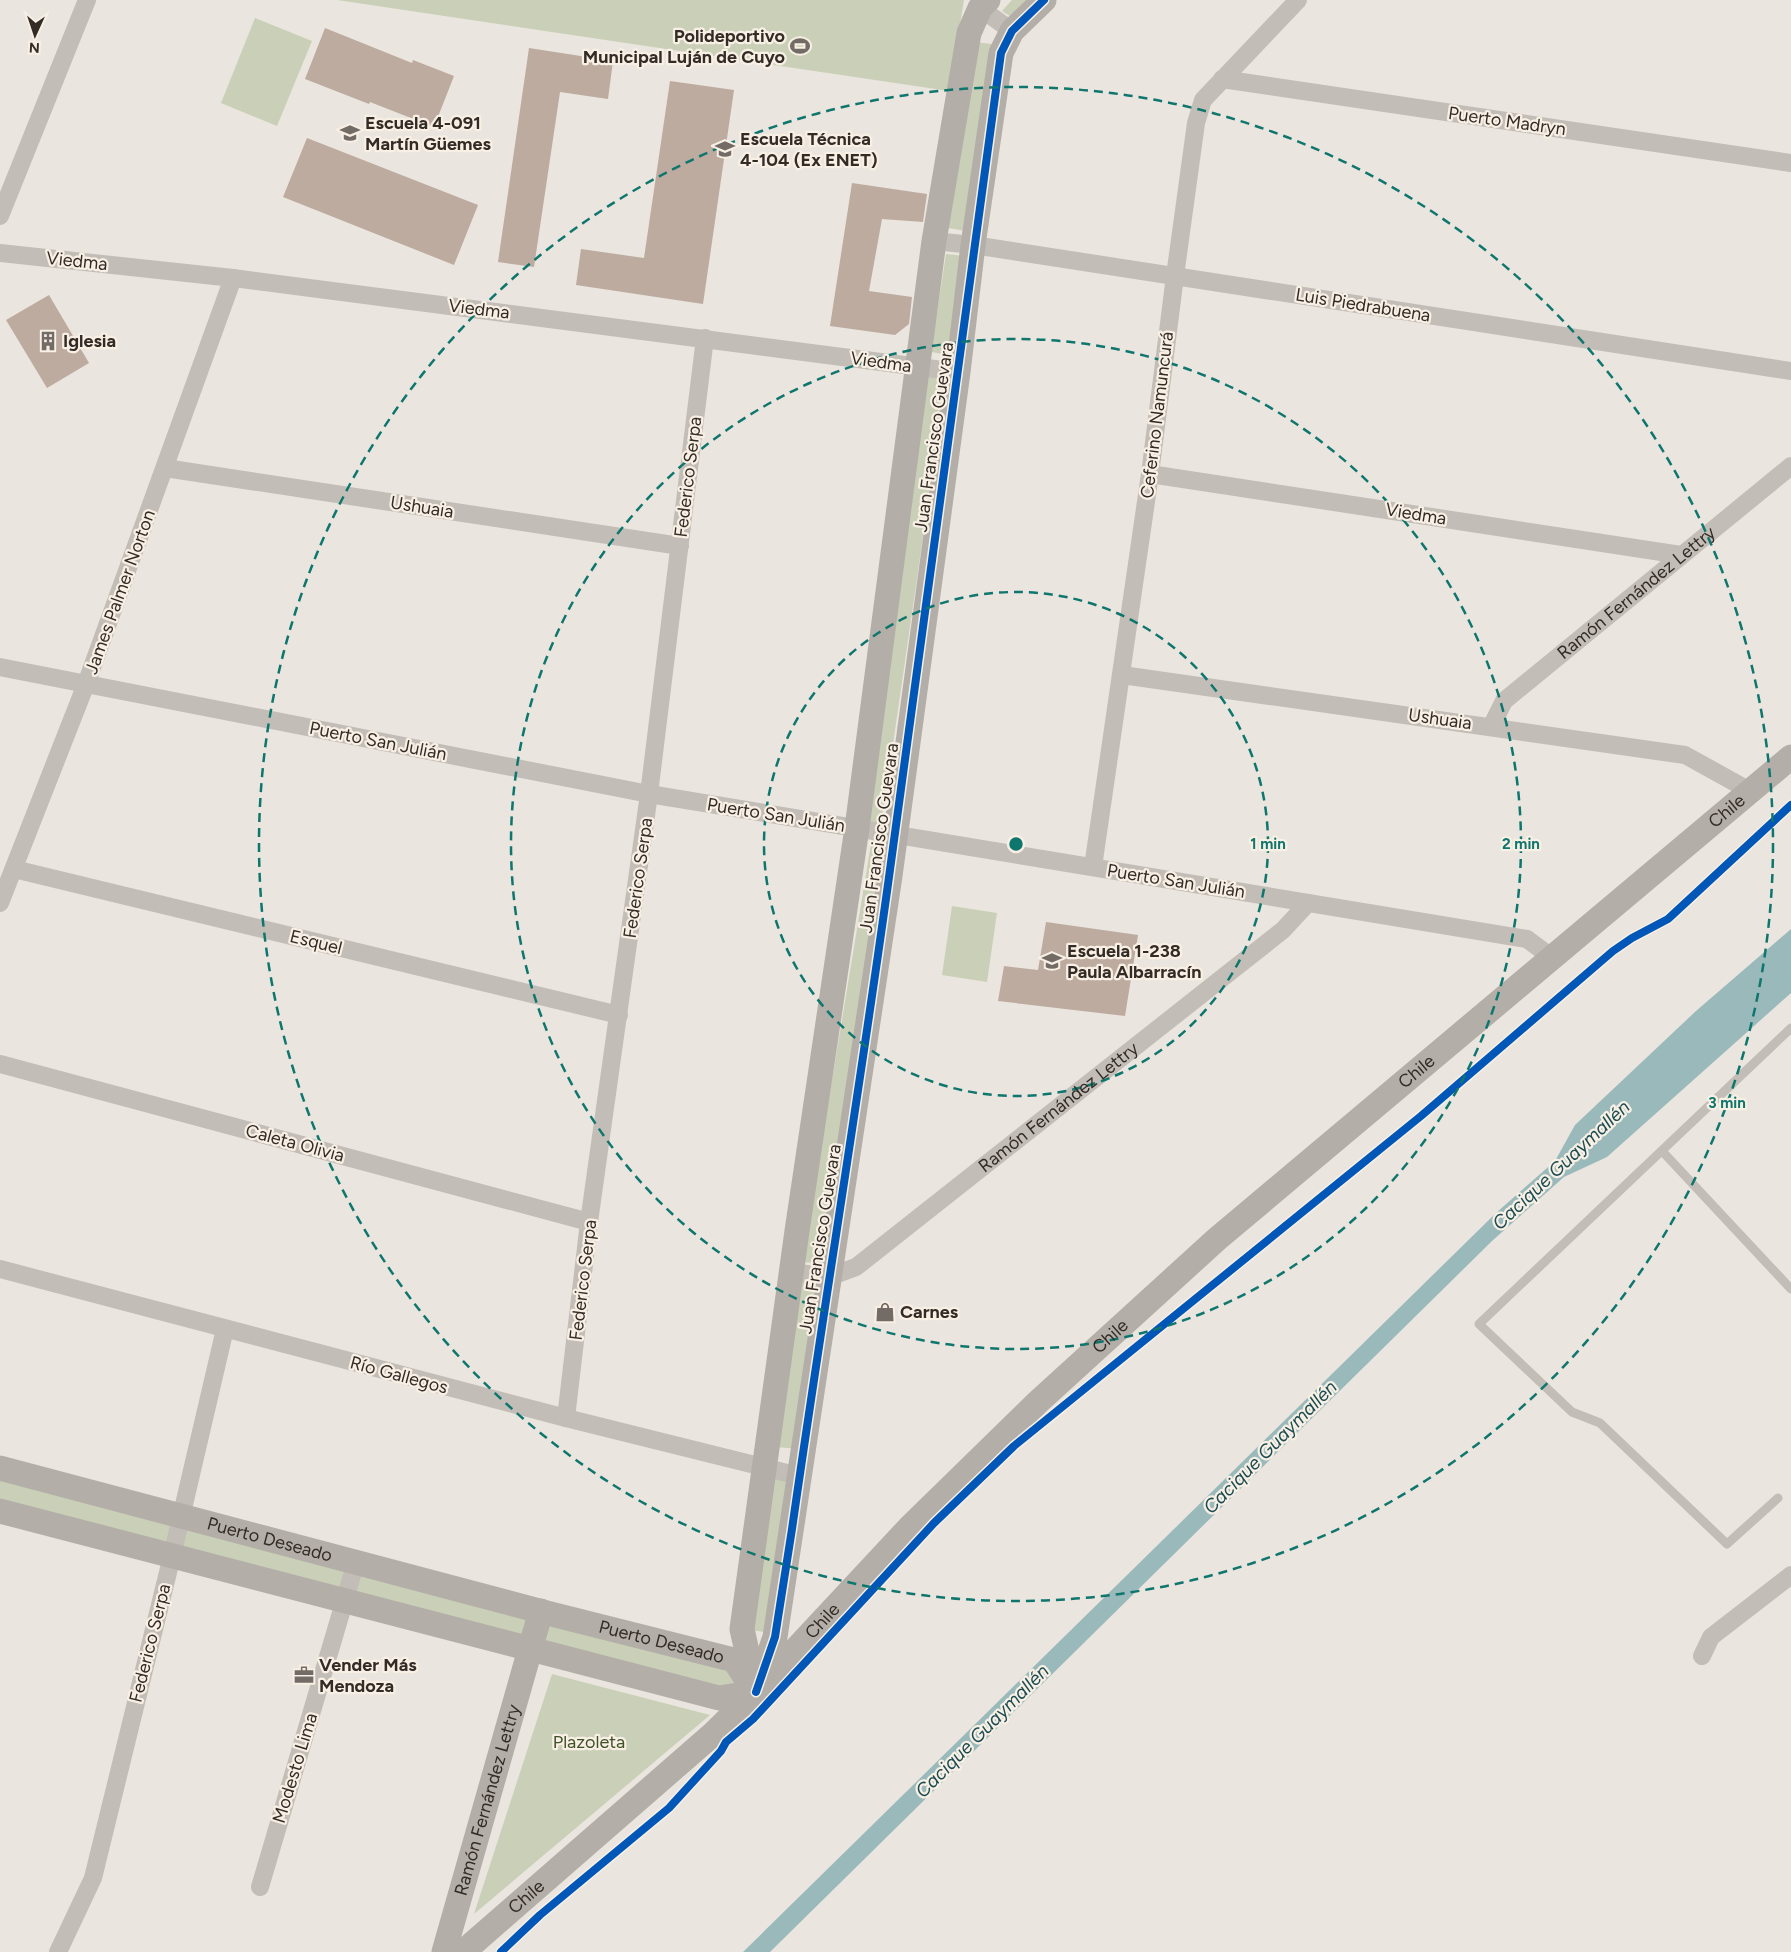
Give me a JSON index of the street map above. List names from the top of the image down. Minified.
{"streets":{"street":["Puerto Madryn","Viedma","Luis Piedrabuena","Ceferino Namuncurá","Juan Francisco Guevara","Federico Serpa","Ushuaia","James Palmer Norton","Ramón Fernández Lettry","Puerto San Julián","Chile","Esquel","Caleta Olivia","Río Gallegos","Puerto Deseado","Modesto Lima"]},"crossings":[["Puerto Madryn","Ceferino Namuncurá"],["Viedma","Ceferino Namuncurá"],["Viedma","Juan Francisco Guevara"],["Viedma","Federico Serpa"],["Viedma","James Palmer Norton"],["Viedma","Ramón Fernández Lettry"],["Luis Piedrabuena","Ceferino Namuncurá"],["Luis Piedrabuena","Juan Francisco Guevara"],["Ceferino Namuncurá","Ushuaia"],["Ceferino Namuncurá","Puerto San Julián"],["Juan Francisco Guevara","Ramón Fernández Lettry"],["Juan Francisco Guevara","Puerto San Julián"],["Juan Francisco Guevara","Chile"],["Juan Francisco Guevara","Río Gallegos"],["Juan Francisco Guevara","Puerto Deseado"],["Federico Serpa","Ushuaia"],["Federico Serpa","Puerto San Julián"],["Federico Serpa","Esquel"],["Federico Serpa","Caleta Olivia"],["Federico Serpa","Río Gallegos"],["Federico Serpa","Puerto Deseado"],["Ushuaia","James Palmer Norton"],["Ushuaia","Ramón Fernández Lettry"],["Ushuaia","Chile"],["James Palmer Norton","Puerto San Julián"],["James Palmer Norton","Esquel"],["Ramón Fernández Lettry","Puerto San Julián"],["Ramón Fernández Lettry","Puerto Deseado"],["Puerto San Julián","Chile"],["Chile","Puerto Deseado"],["Puerto Deseado","Modesto Lima"]],"water":["Cacique Guaymallén"],"parks":["Plazoleta"],"places":{"sports":["Polideportivo Municipal Luján de Cuyo"],"school or university":["Escuela 4-091 Martín Güemes","Escuela Técnica 4-104 (Ex ENET)","Escuela 1-238 Paula Albarracín"],"building":["Iglesia"],"shop":["Carnes"],"office":["Vender Más Mendoza"]},"north":"bottom","rings":["1 min","2 min","3 min"]}
